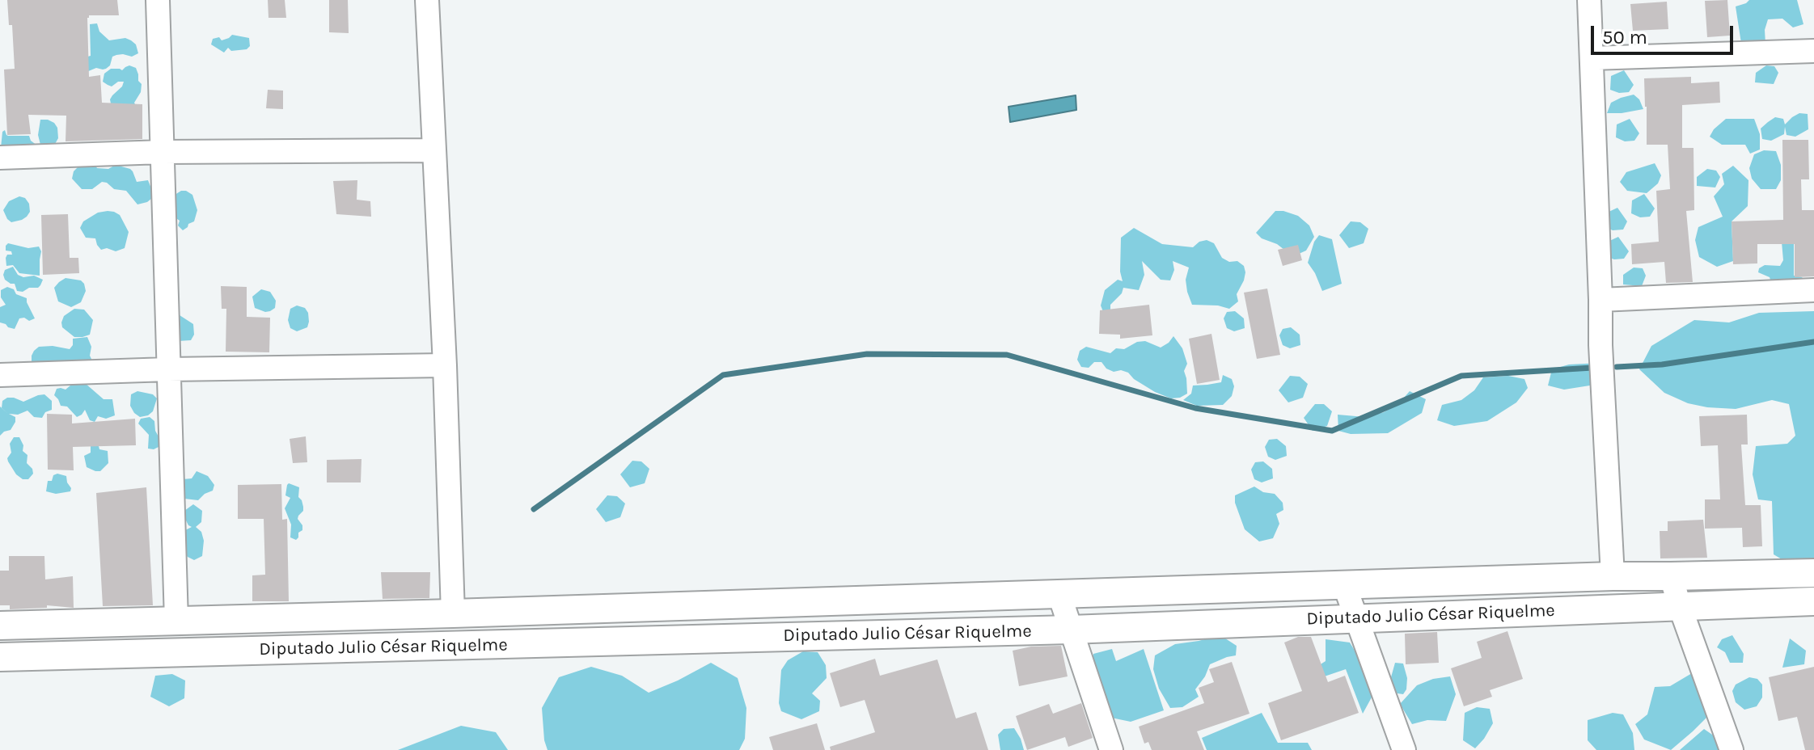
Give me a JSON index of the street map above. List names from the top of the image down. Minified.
{"streets":{"street":["Diputado Julio César Riquelme"]},"scale_bar":"50 m"}
